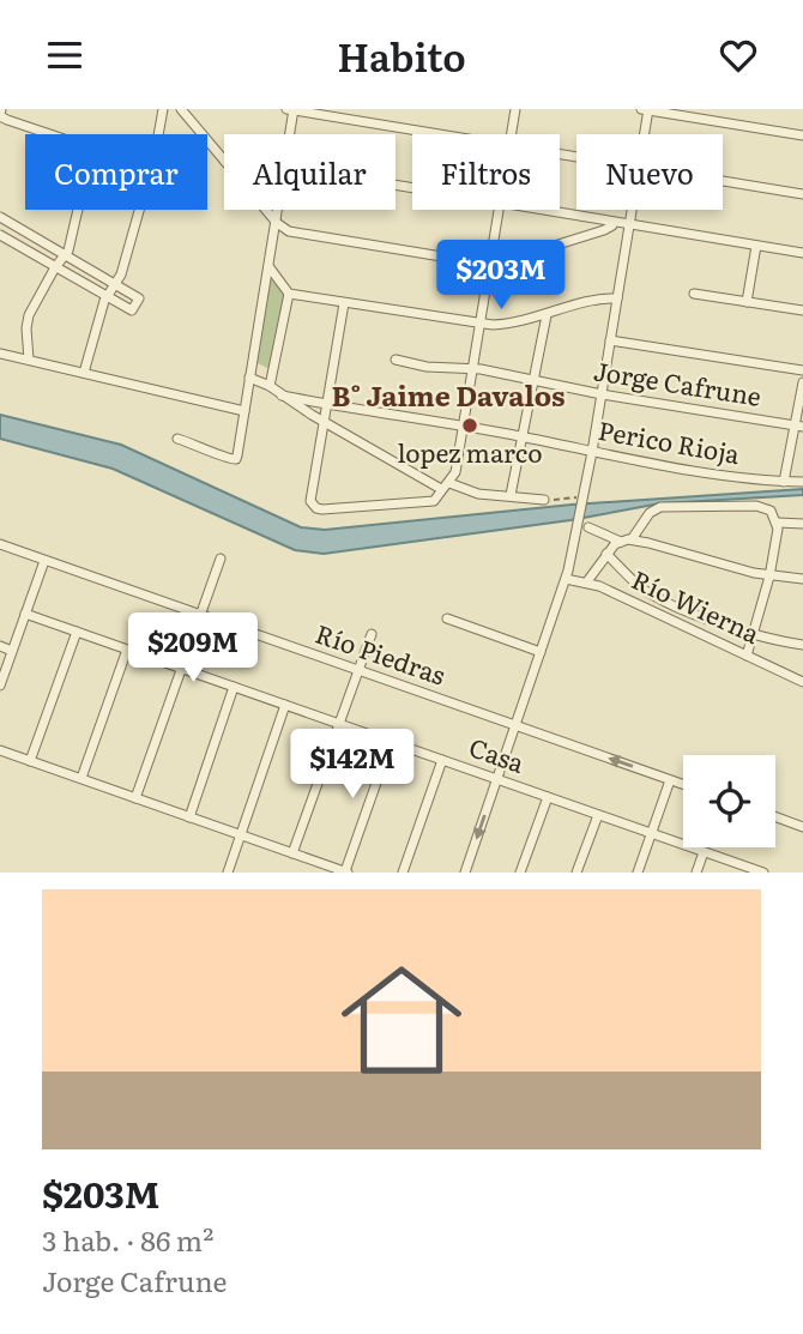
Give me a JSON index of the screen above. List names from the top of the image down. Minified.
{"streets":{"street":["Jorge Cafrune","Perico Rioja","Río Wierna","Río Piedras","Casa"]},"districts":["B° Jaime Davalos"],"places":["lopez marco"],"page":{"header":"Habito","chip":["Comprar","Alquilar","Filtros","Nuevo"],"price":["$203M","$209M","$142M"],"list":[{"name":"$203M","note":"3 hab. · 86 m² · Jorge Cafrune"}]}}
